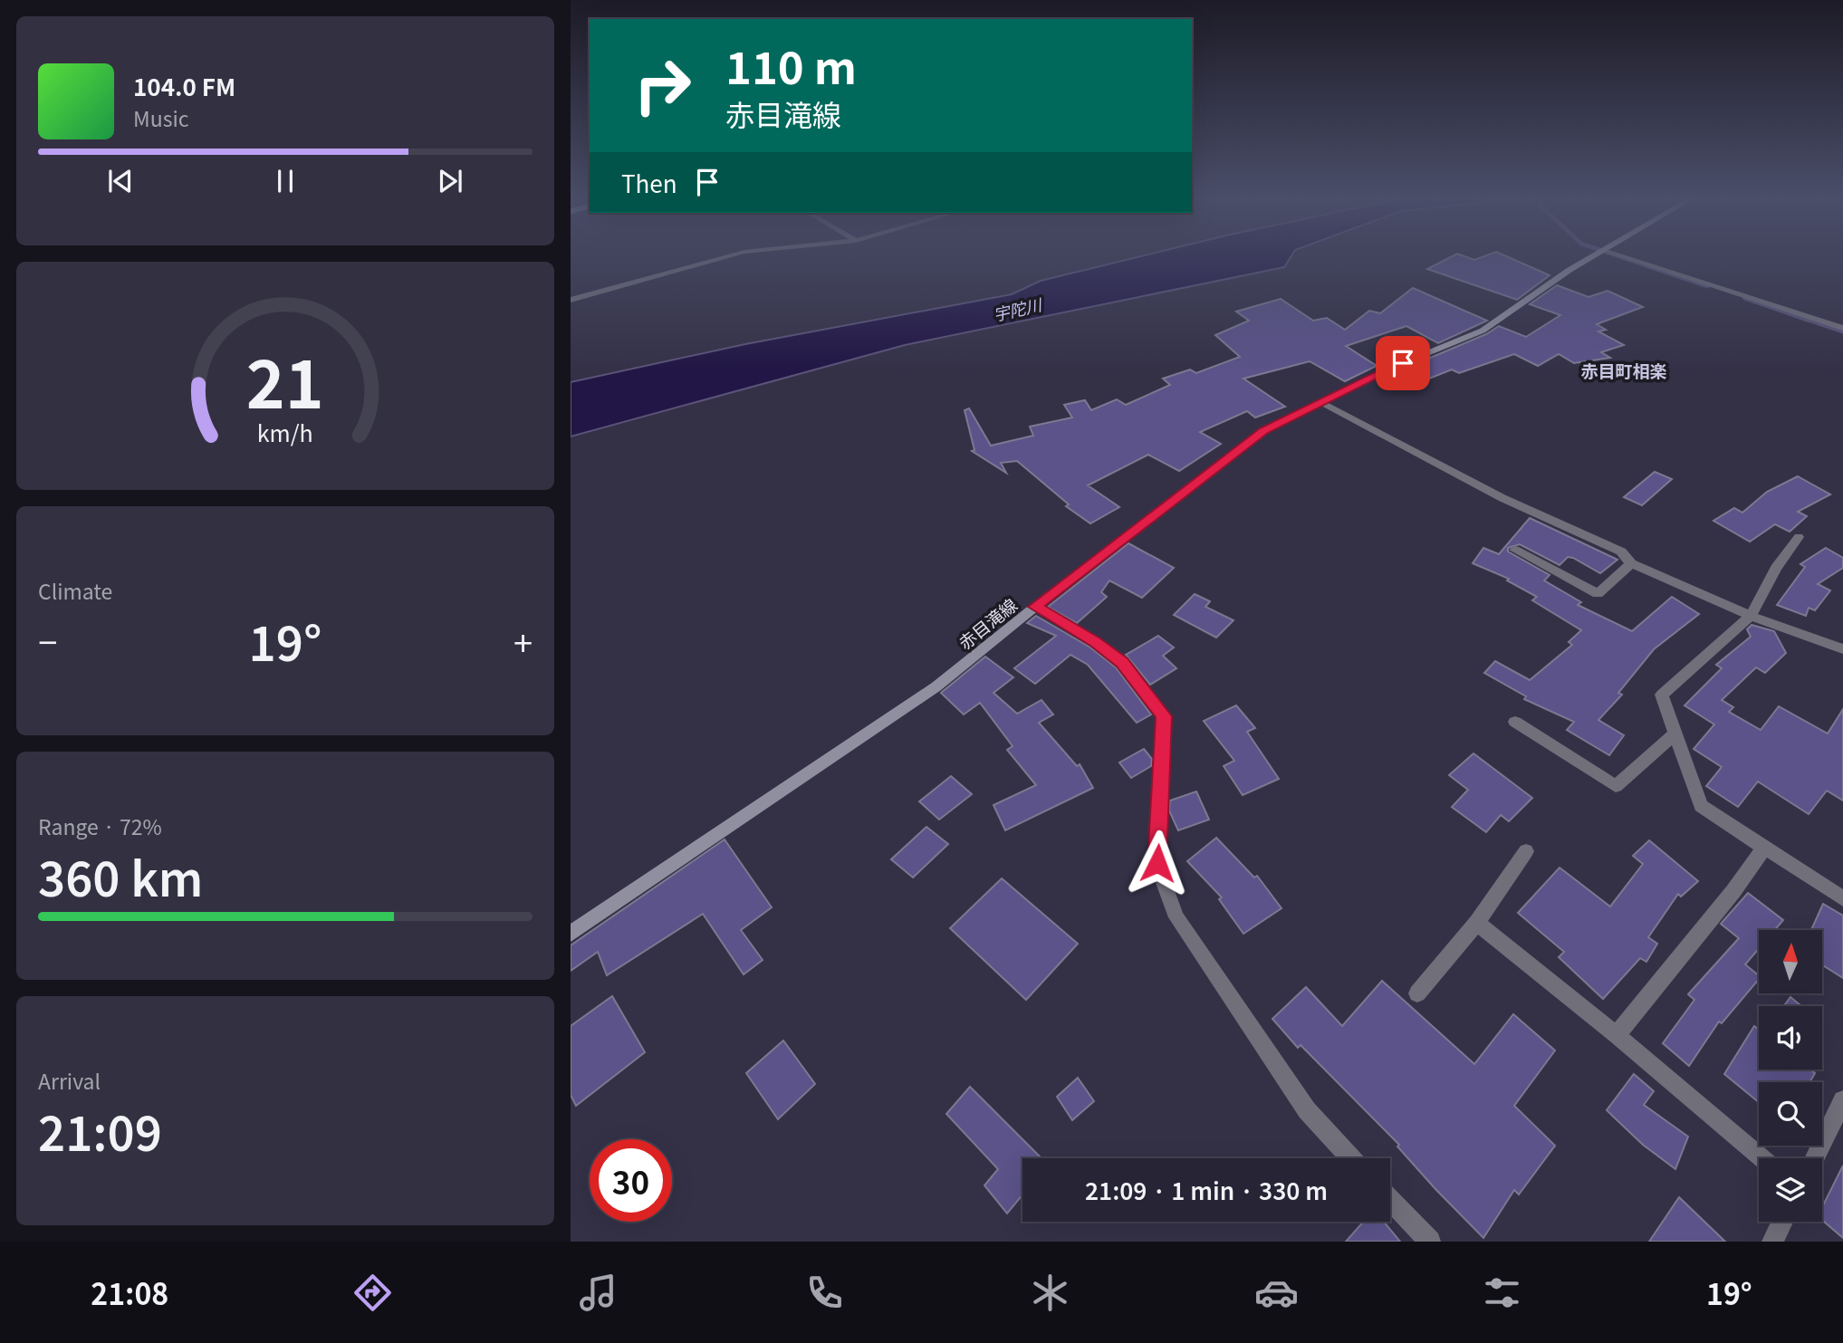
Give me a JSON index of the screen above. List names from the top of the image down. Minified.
{"streets":{"main road":["赤目滝線"]},"districts":["赤目町相楽"],"water":["宇陀川"],"north":"top","page":{"turn":["110 m","赤目滝線"],"song":["104.0 FM","Music"],"then":"Then","tile":["Climate",["Range · 72%","360 km"],["Arrival","21:09"]],"heat":["−","19°","+"],"limit":"30","trip":"21:09 · 1 min · 330 m","tabs":["21:08","19°"],"gauge":["21","km/h"]}}
